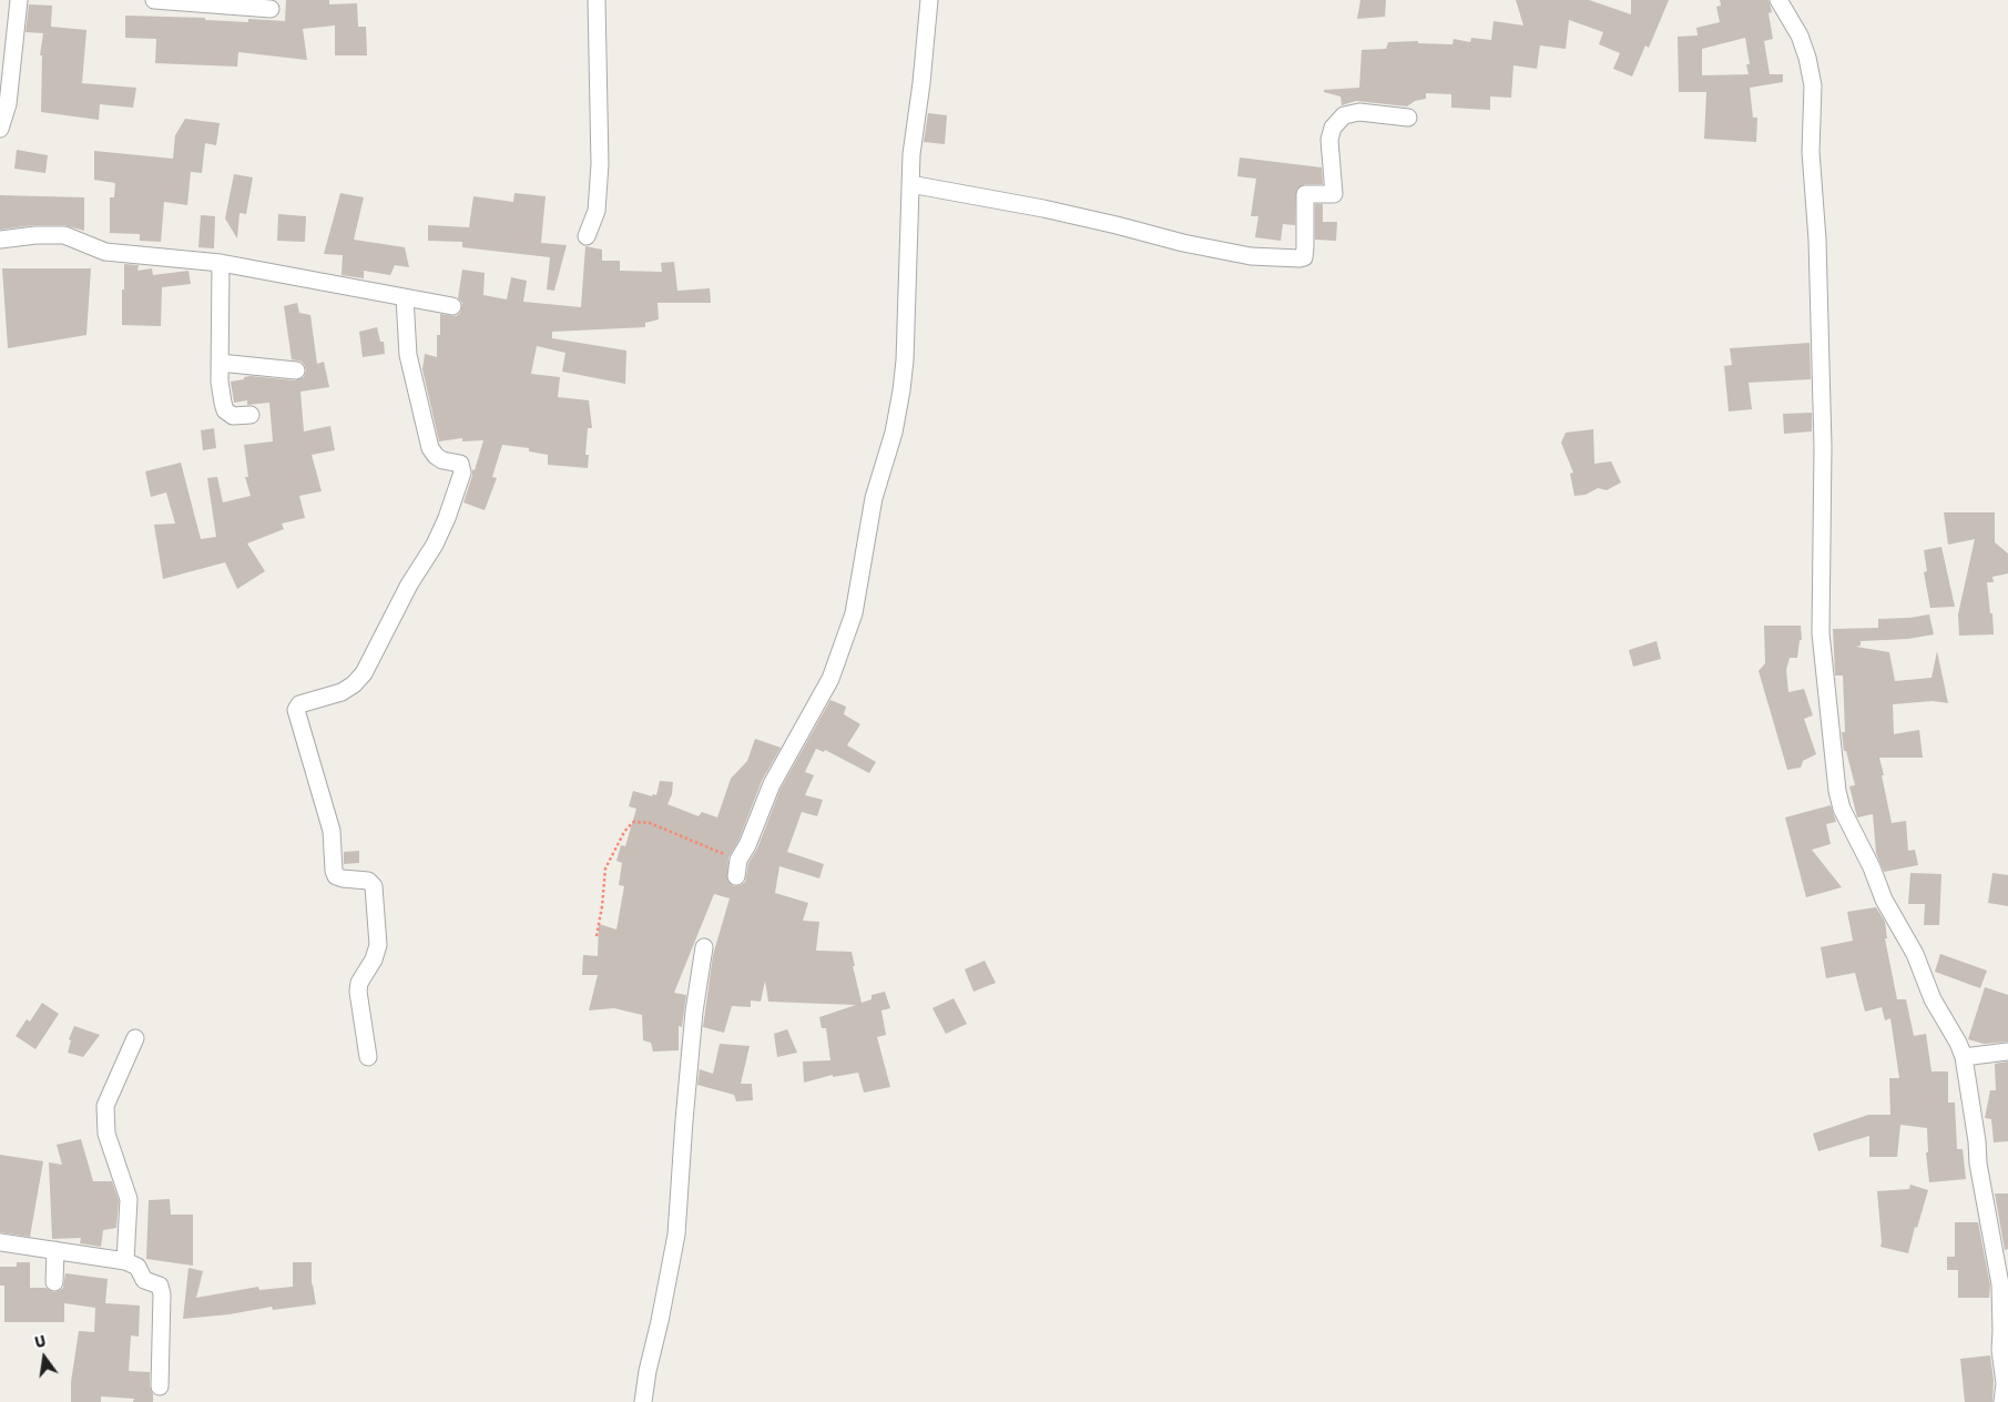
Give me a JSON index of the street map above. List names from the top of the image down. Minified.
{"north":"top"}
